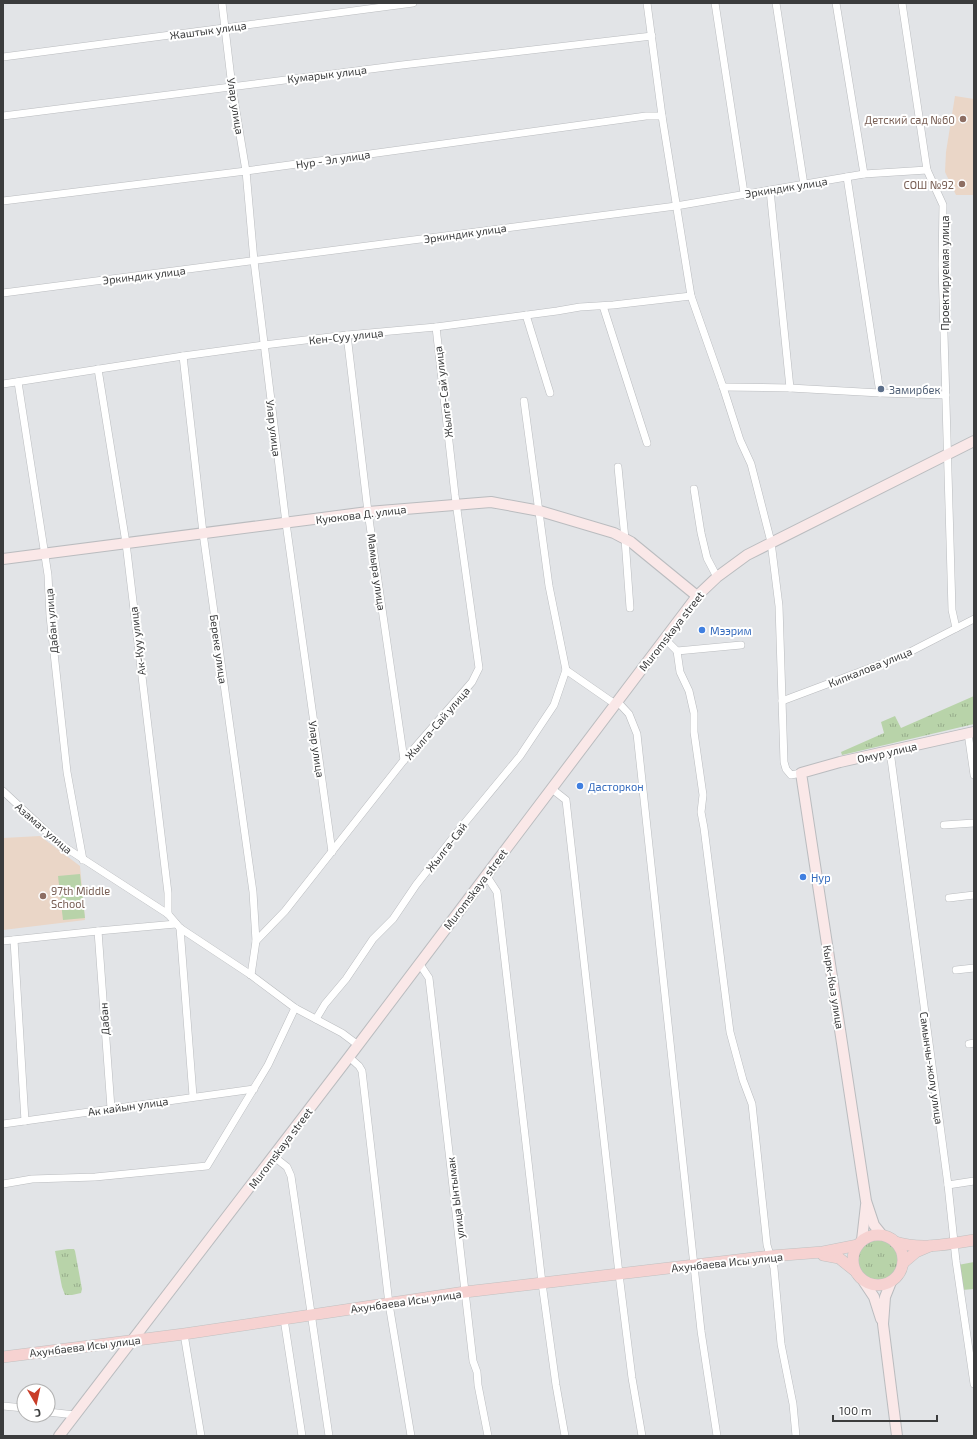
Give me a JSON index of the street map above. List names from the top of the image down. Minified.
{"streets":{"main road":["Ахунбаева Исы улица"],"street":["Жаштык улица","Кумарык улица","Улар улица","Нур - Эл улица","Эркиндик улица","Проектируемая улица","Кен-Суу улица","Жылга-Сай улица","Куюкова Д. улица","Мамыра улица","Дабан улица","Muromskaya street","Ак-Куу улица","Береке улица","Кипкалова улица","Омур улица","Азамат улица","Жылга-Сай","Кырк-Кыз улица","Дабан","Самынчы-жолу улица","Ак кайын улица","улица Ынтымак"]},"crossings":[["Жаштык улица","Улар улица"],["Кумарык улица","Улар улица"],["Улар улица","Нур - Эл улица"],["Улар улица","Эркиндик улица"],["Улар улица","Кен-Суу улица"],["Улар улица","Жылга-Сай улица"],["Улар улица","Куюкова Д. улица"],["Эркиндик улица","Проектируемая улица"],["Проектируемая улица","Muromskaya street"],["Кен-Суу улица","Жылга-Сай улица"],["Кен-Суу улица","Мамыра улица"],["Кен-Суу улица","Дабан улица"],["Кен-Суу улица","Ак-Куу улица"],["Кен-Суу улица","Береке улица"],["Жылга-Сай улица","Куюкова Д. улица"],["Жылга-Сай улица","Мамыра улица"],["Жылга-Сай улица","Береке улица"],["Куюкова Д. улица","Мамыра улица"],["Куюкова Д. улица","Дабан улица"],["Куюкова Д. улица","Muromskaya street"],["Куюкова Д. улица","Ак-Куу улица"],["Куюкова Д. улица","Береке улица"],["Дабан улица","Азамат улица"],["Muromskaya street","Азамат улица"],["Muromskaya street","улица Ынтымак"],["Muromskaya street","Ахунбаева Исы улица"],["Ак-Куу улица","Азамат улица"],["Омур улица","Кырк-Кыз улица"],["Омур улица","Самынчы-жолу улица"],["Азамат улица","Жылга-Сай"],["Кырк-Кыз улица","Ахунбаева Исы улица"],["Дабан","Ак кайын улица"],["улица Ынтымак","Ахунбаева Исы улица"]],"places":["Детский сад №60","СОШ №92","Замирбек","Мээрим","Дасторкон","Нур","97th Middle School"],"scale_bar":"100 m","north":"bottom"}
